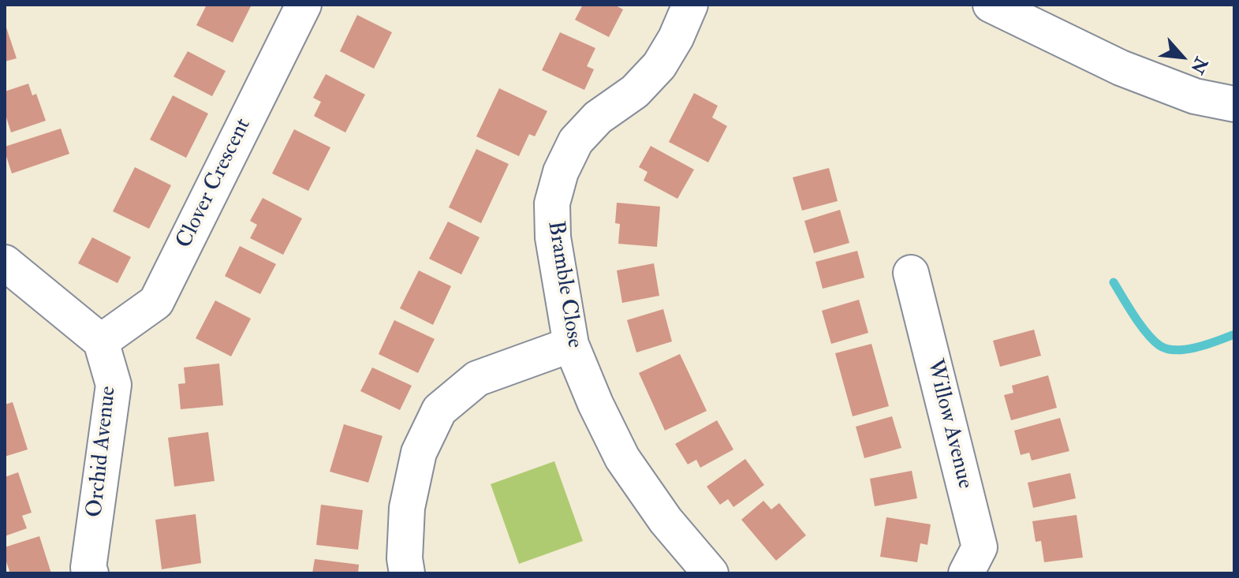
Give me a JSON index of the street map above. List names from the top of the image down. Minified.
{"streets":{"street":["Clover Crescent","Bramble Close","Willow Avenue","Orchid Avenue"]},"crossings":[["Clover Crescent","Orchid Avenue"]],"north":"bottom right"}
